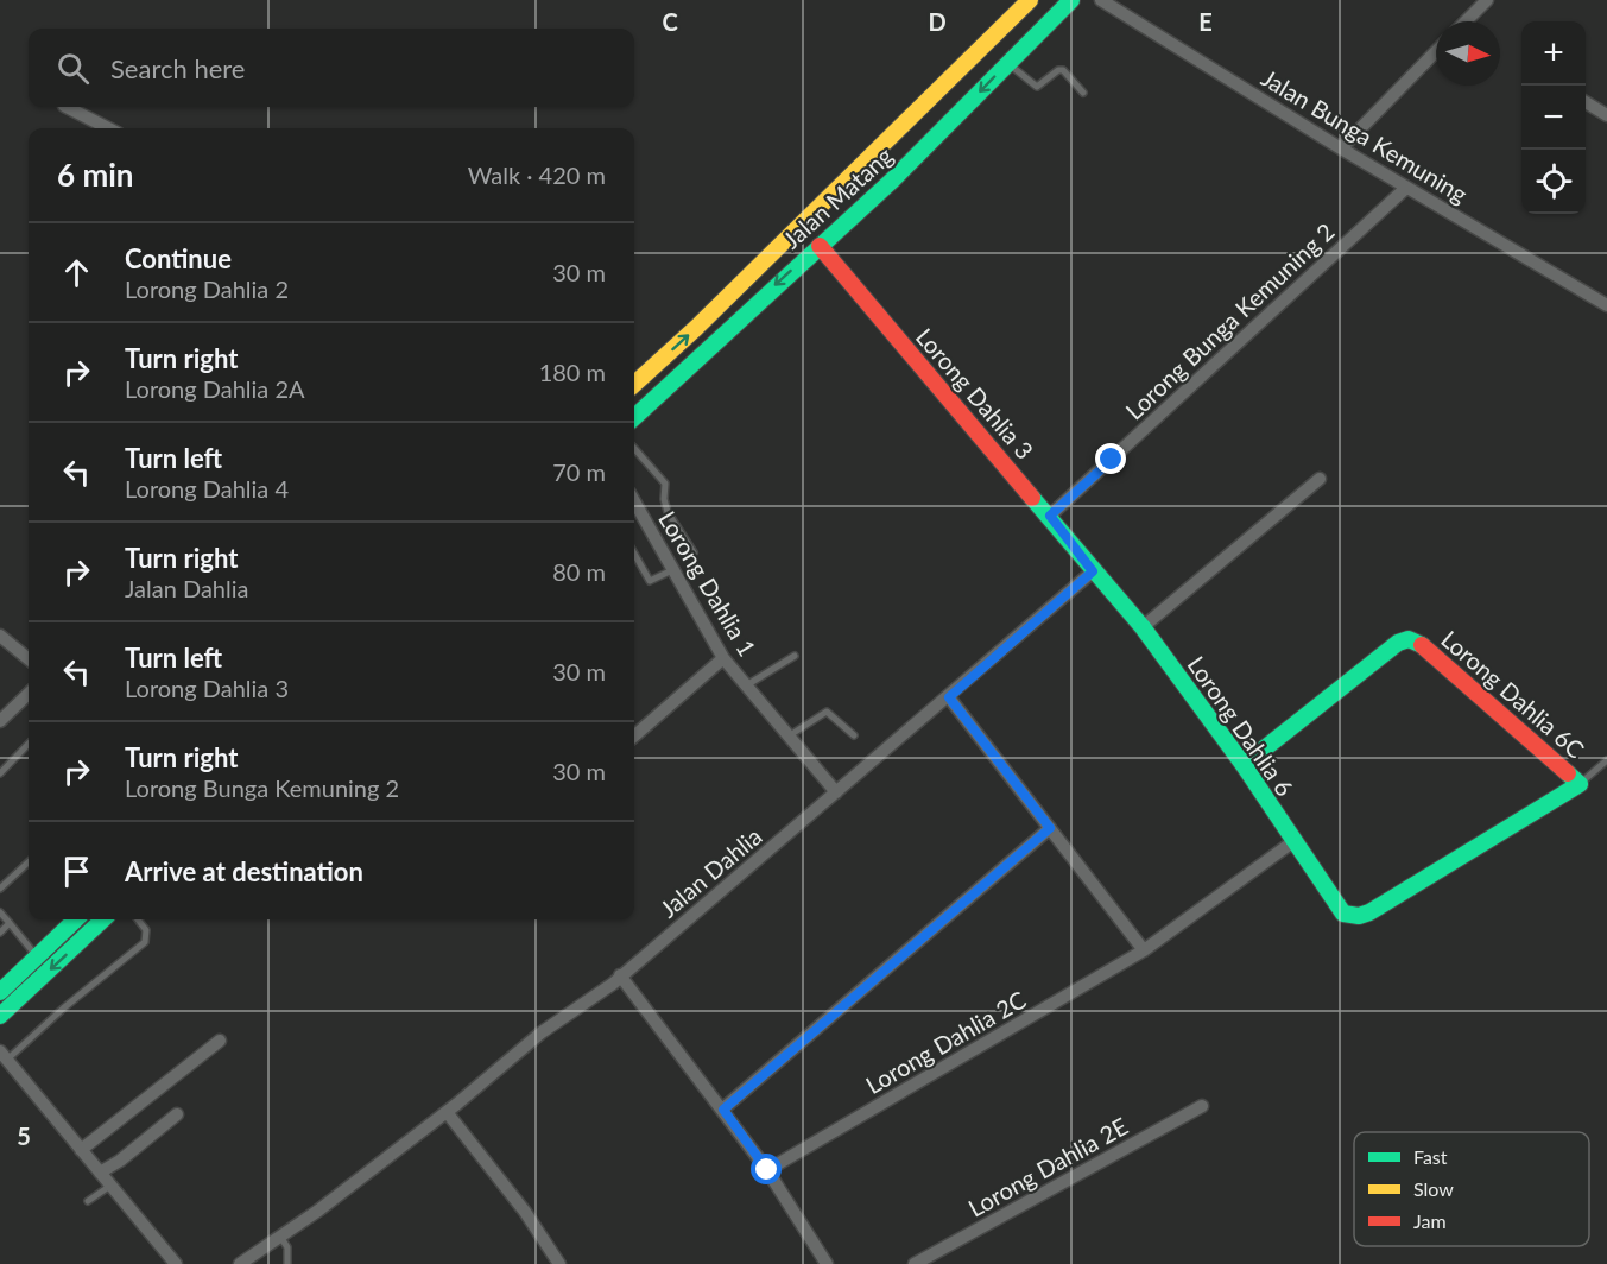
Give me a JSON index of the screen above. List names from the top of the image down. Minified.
{"streets":{"street":["Jalan Bunga Kemuning","Jalan Matang","Lorong Bunga Kemuning 2","Lorong Dahlia 3","Lorong Dahlia 1","Lorong Dahlia 6C","Lorong Dahlia 6","Jalan Dahlia","Lorong Dahlia 2C","Lorong Dahlia 2E"]},"crossings":[["Jalan Bunga Kemuning","Lorong Bunga Kemuning 2"],["Jalan Matang","Lorong Dahlia 3"],["Lorong Bunga Kemuning 2","Lorong Dahlia 3"],["Lorong Dahlia 3","Lorong Dahlia 6"],["Lorong Dahlia 3","Jalan Dahlia"],["Lorong Dahlia 1","Jalan Dahlia"],["Lorong Dahlia 6C","Lorong Dahlia 6"],["Lorong Dahlia 6","Jalan Dahlia"],["Lorong Dahlia 6","Lorong Dahlia 2C"]],"legend":["Fast","Slow","Jam"],"north":"right","page":{"map_buttons":["+","−"],"search":"Search here","heading":["6 min","Walk · 420 m"],"list":[["Continue","Lorong Dahlia 2","30 m"],["Turn right","Lorong Dahlia 2A","180 m"],["Turn left","Lorong Dahlia 4","70 m"],["Turn right","Jalan Dahlia","80 m"],["Turn left","Lorong Dahlia 3","30 m"],["Turn right","Lorong Bunga Kemuning 2","30 m"],"Arrive at destination"]},"grid":{"columns":["C","D","E"],"rows":["5"]}}
